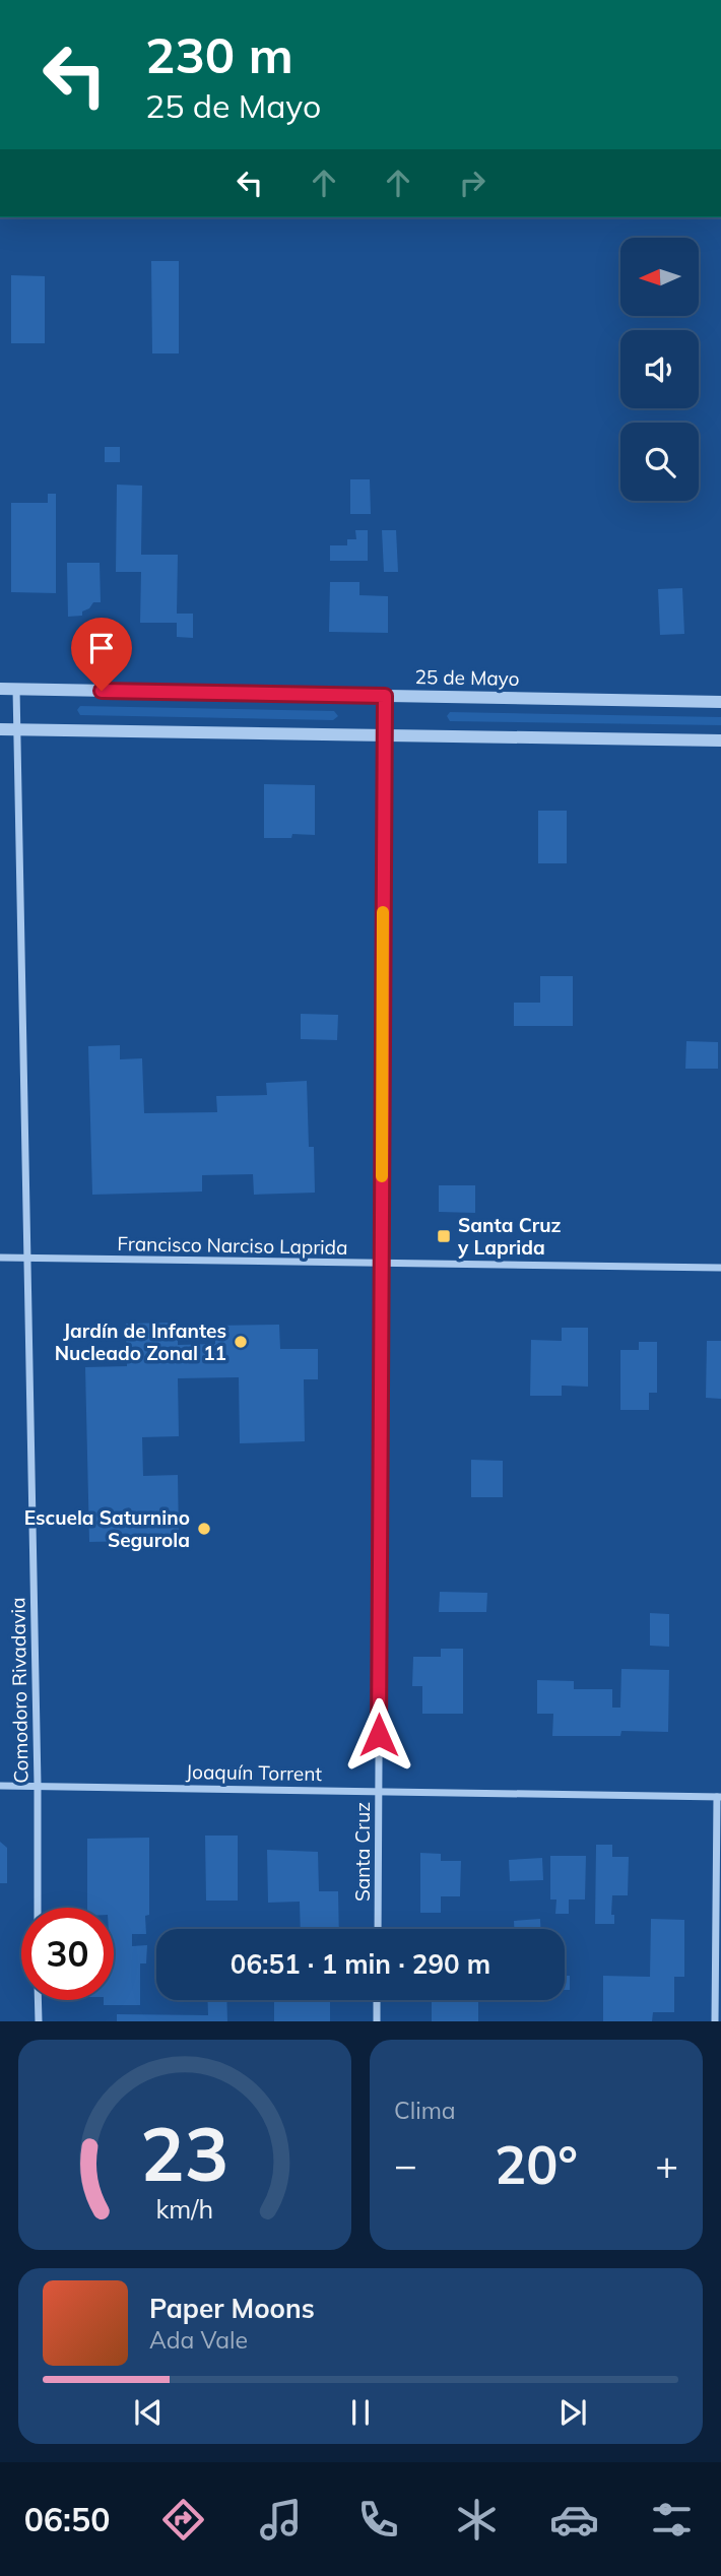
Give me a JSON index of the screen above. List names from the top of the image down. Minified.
{"streets":{"street":["25 de Mayo","Francisco Narciso Laprida","Comodoro Rivadavia","Joaquín Torrent","Santa Cruz"]},"crossings":[["25 de Mayo","Comodoro Rivadavia"],["25 de Mayo","Santa Cruz"],["Francisco Narciso Laprida","Comodoro Rivadavia"],["Francisco Narciso Laprida","Santa Cruz"],["Comodoro Rivadavia","Joaquín Torrent"],["Joaquín Torrent","Santa Cruz"]],"places":{"transit":["Santa Cruz y Laprida"],"other":["Jardín de Infantes Nucleado Zonal 11","Escuela Saturnino Segurola"]},"north":"left","page":{"turn":["230 m","25 de Mayo"],"limit":"30","trip":"06:51 · 1 min · 290 m","tile":"Clima","heat":["−","20°","+"],"song":["Paper Moons","Ada Vale"],"tabs":"06:50","gauge":["23","km/h"]}}
